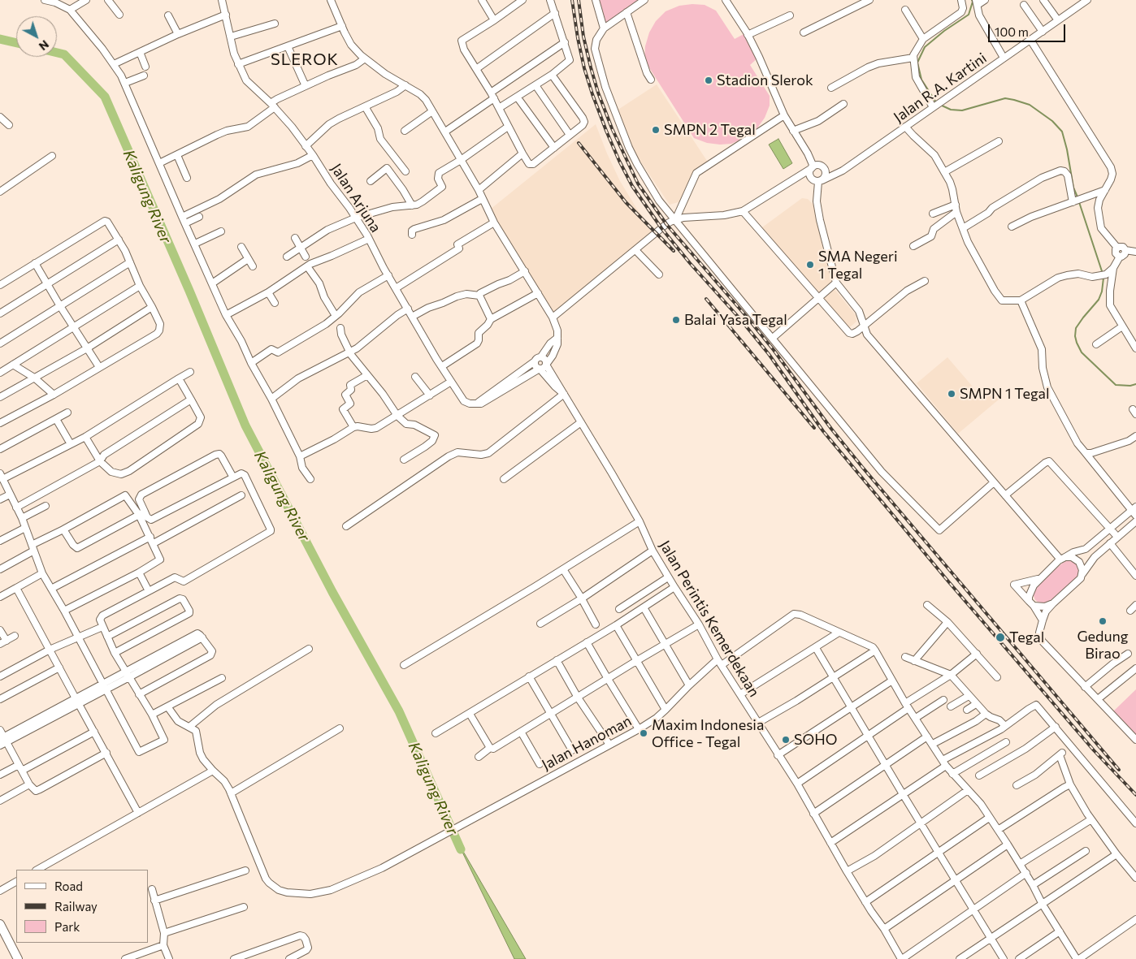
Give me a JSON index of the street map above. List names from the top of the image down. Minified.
{"streets":{"street":["Jalan R.A. Kartini","Jalan Arjuna","Jalan Perintis Kemerdekaan","Jalan Hanoman"]},"crossings":[["Jalan Perintis Kemerdekaan","Jalan Hanoman"]],"districts":["SLEROK"],"water":["Kaligung River"],"places":["Stadion Slerok","SMPN 2 Tegal","SMA Negeri 1 Tegal","Balai Yasa Tegal","SMPN 1 Tegal","Gedung Birao","Tegal","Maxim Indonesia Office - Tegal","SOHO"],"legend":["Road","Railway","Park"],"scale_bar":"100 m","north":"bottom right"}
